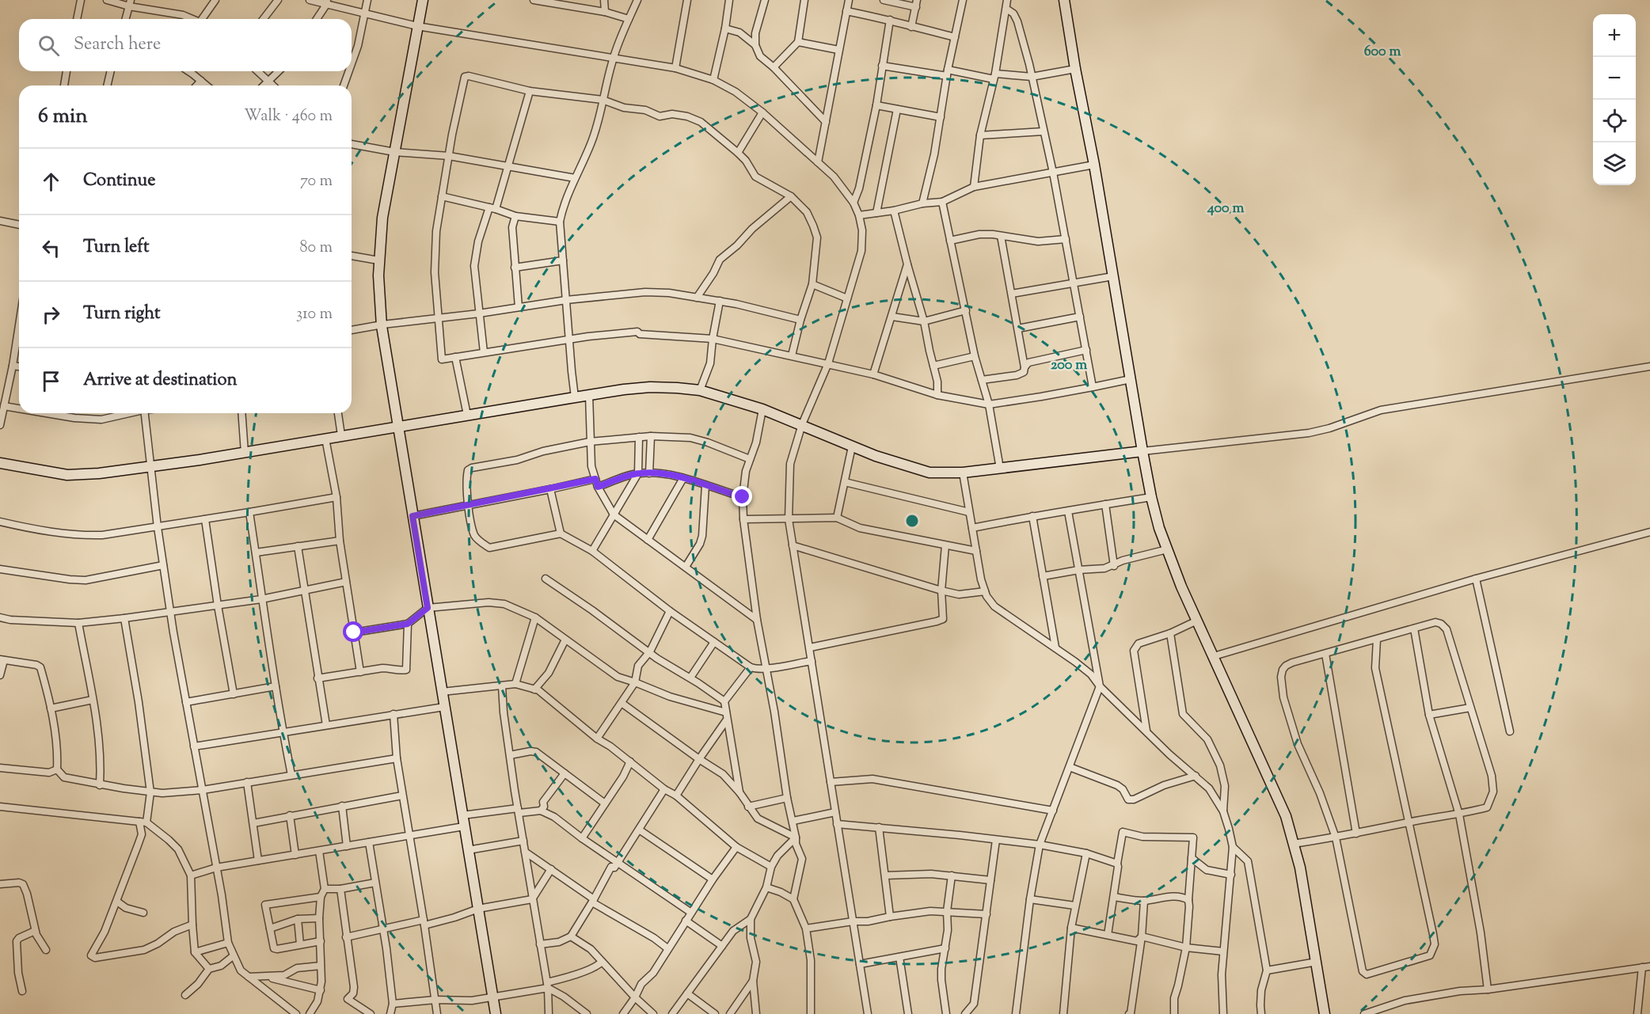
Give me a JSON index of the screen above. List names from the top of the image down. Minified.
{"page":{"map_buttons":["+","−"],"search":"Search here","heading":["6 min","Walk · 460 m"],"list":[["Continue","70 m"],["Turn left","80 m"],["Turn right","310 m"],"Arrive at destination"]},"rings":["600 m","400 m","200 m"]}
